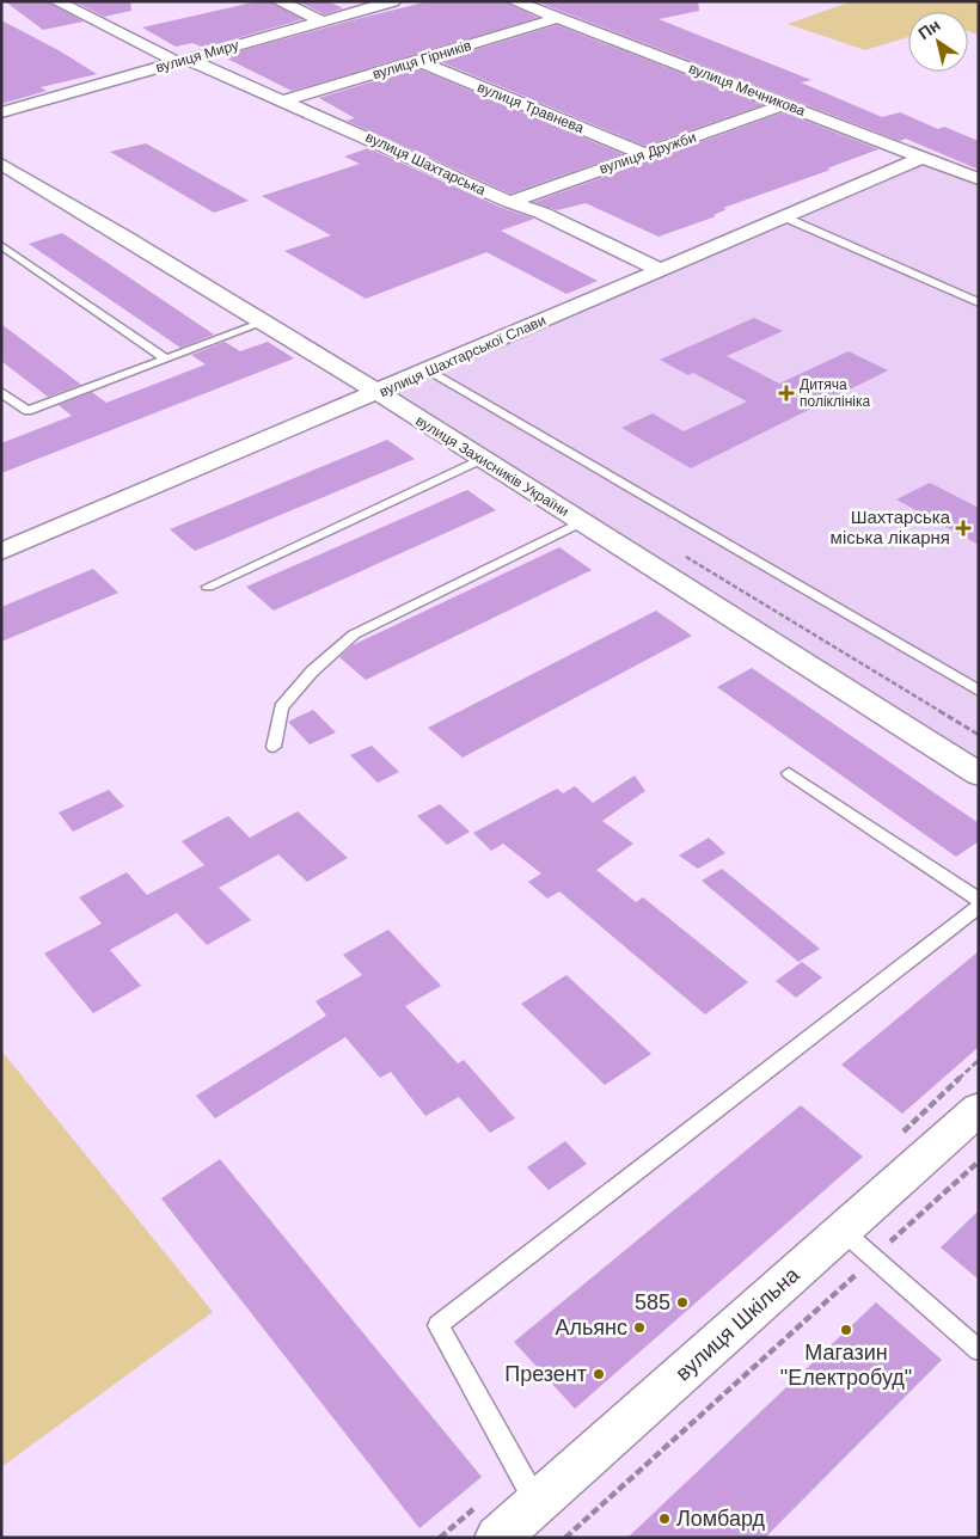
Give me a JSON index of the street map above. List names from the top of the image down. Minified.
{"streets":{"street":["вулиця Миру","вулиця Гірників","вулиця Мечникова","вулиця Травнева","вулиця Дружби","вулиця Шахтарська","вулиця Шахтарської Слави","вулиця Захисників України","вулиця Шкільна"]},"crossings":[["вулиця Миру","вулиця Шахтарська"],["вулиця Гірників","вулиця Мечникова"],["вулиця Гірників","вулиця Травнева"],["вулиця Гірників","вулиця Шахтарська"],["вулиця Мечникова","вулиця Дружби"],["вулиця Мечникова","вулиця Шахтарської Слави"],["вулиця Травнева","вулиця Дружби"],["вулиця Дружби","вулиця Шахтарська"],["вулиця Шахтарська","вулиця Шахтарської Слави"],["вулиця Шахтарської Слави","вулиця Захисників України"]],"places":{"health":["Дитяча поліклініка","Шахтарська міська лікарня"],"other":["585","Альянс","Магазин \"Електробуд\"","Презент","Ломбард"]},"north":"top left"}
